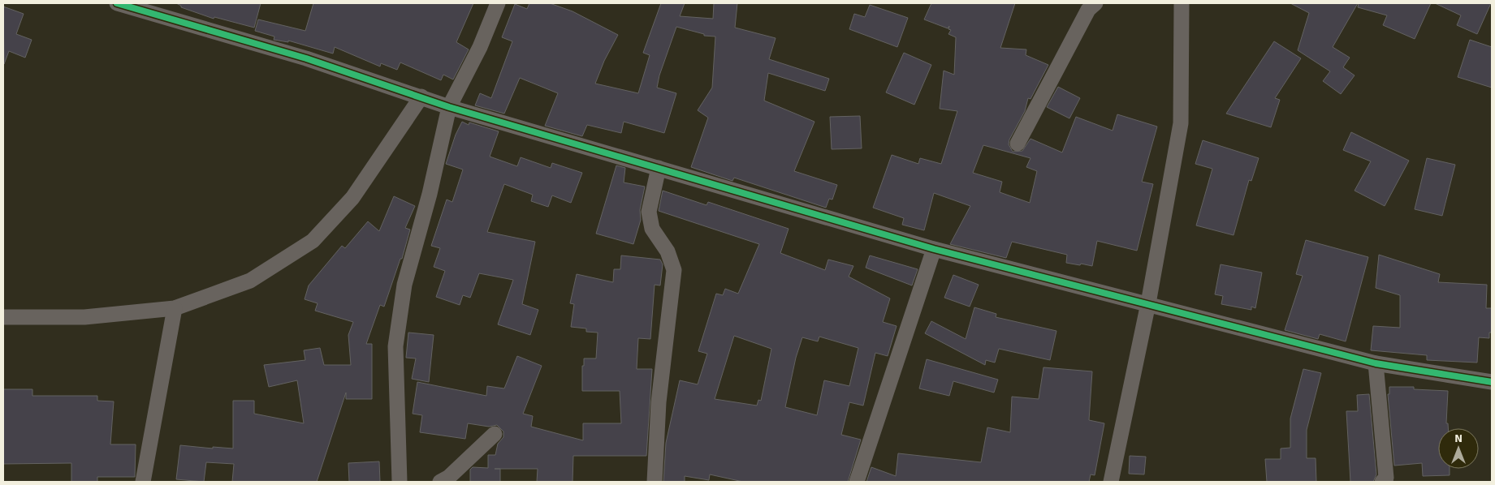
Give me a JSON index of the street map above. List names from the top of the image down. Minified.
{"north":"top"}
